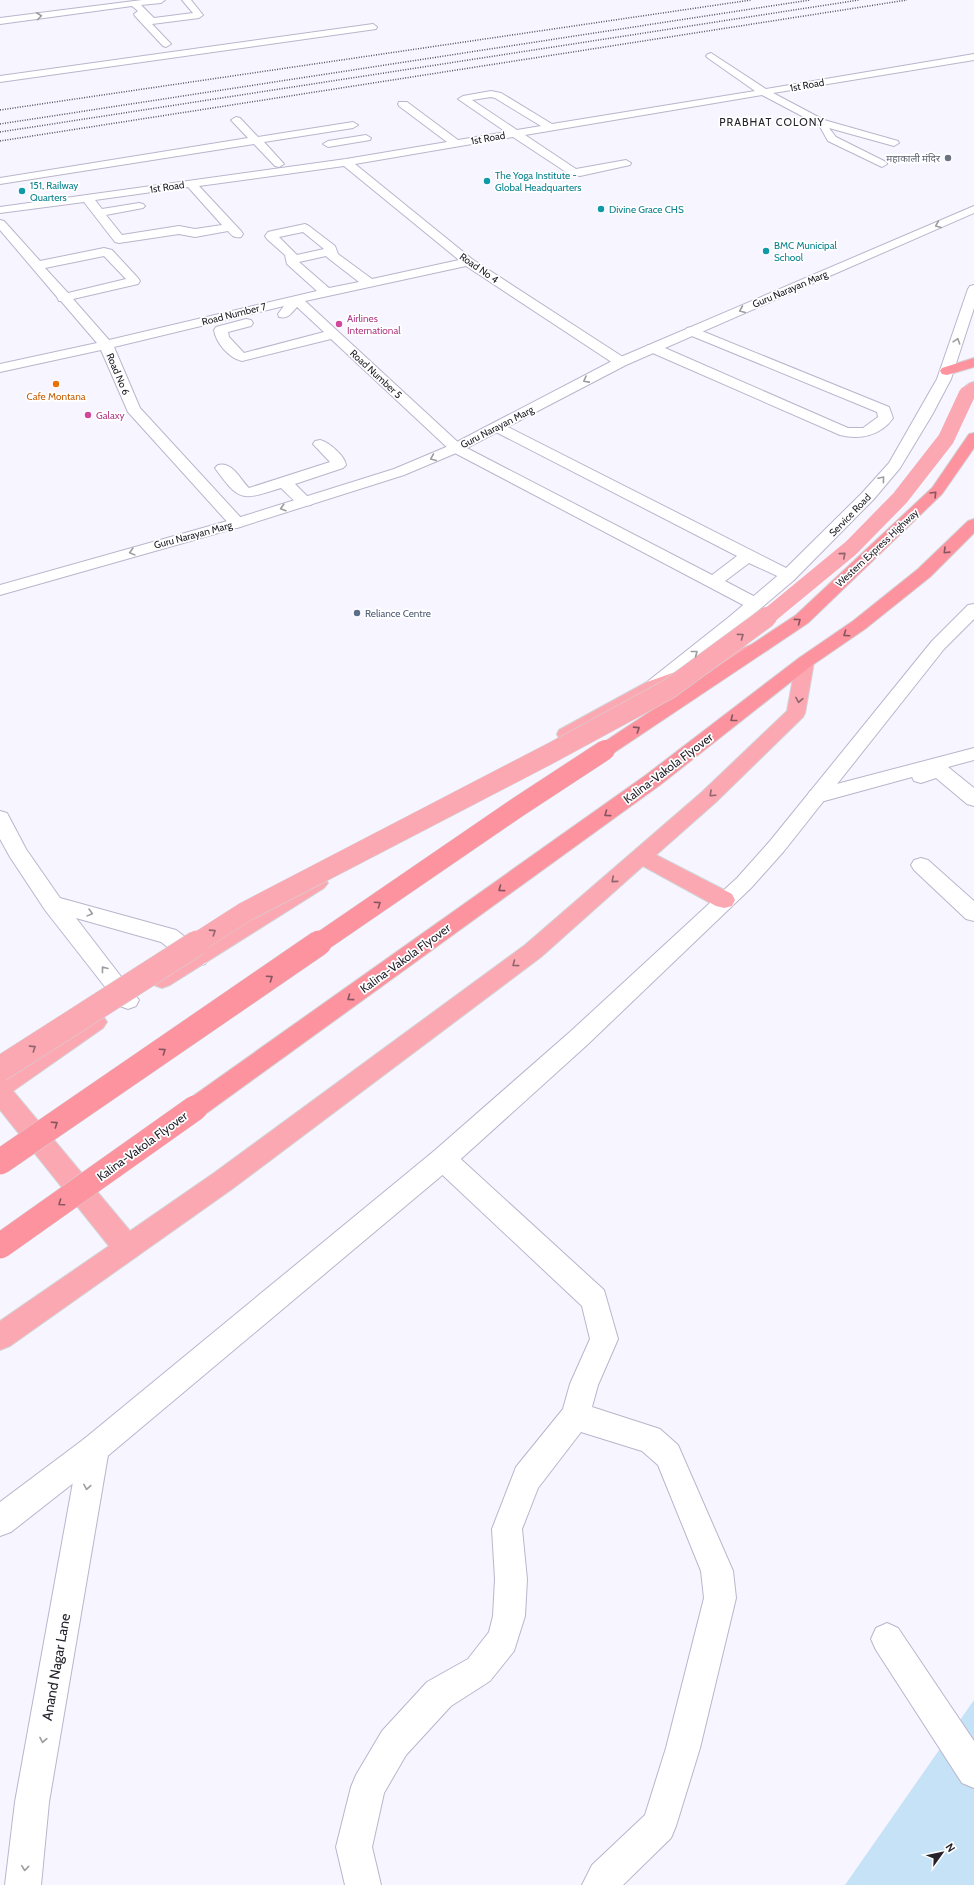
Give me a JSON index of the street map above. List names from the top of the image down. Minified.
{"streets":{"highway":["Western Express Highway","Kalina-Vakola Flyover"],"street":["1st Road","Road No 4","Guru Narayan Marg","Road Number 7","Road No 6","Road Number 5","Service Road","Anand Nagar Lane"]},"crossings":[["1st Road","Road No 4"],["Road No 4","Guru Narayan Marg"],["Road No 4","Road Number 7"],["Guru Narayan Marg","Road No 6"],["Guru Narayan Marg","Road Number 5"],["Road Number 7","Road No 6"],["Road Number 7","Road Number 5"],["Road Number 5","Service Road"]],"one_way":["Guru Narayan Marg","Anand Nagar Lane"],"districts":["PRABHAT COLONY"],"places":["महाकाली मंदिर","The Yoga Institute - Global Headquarters","151, Railway Quarters","Divine Grace CHS","BMC Municipal School","Airlines International","Cafe Montana","Galaxy","Reliance Centre"],"north":"top right"}
